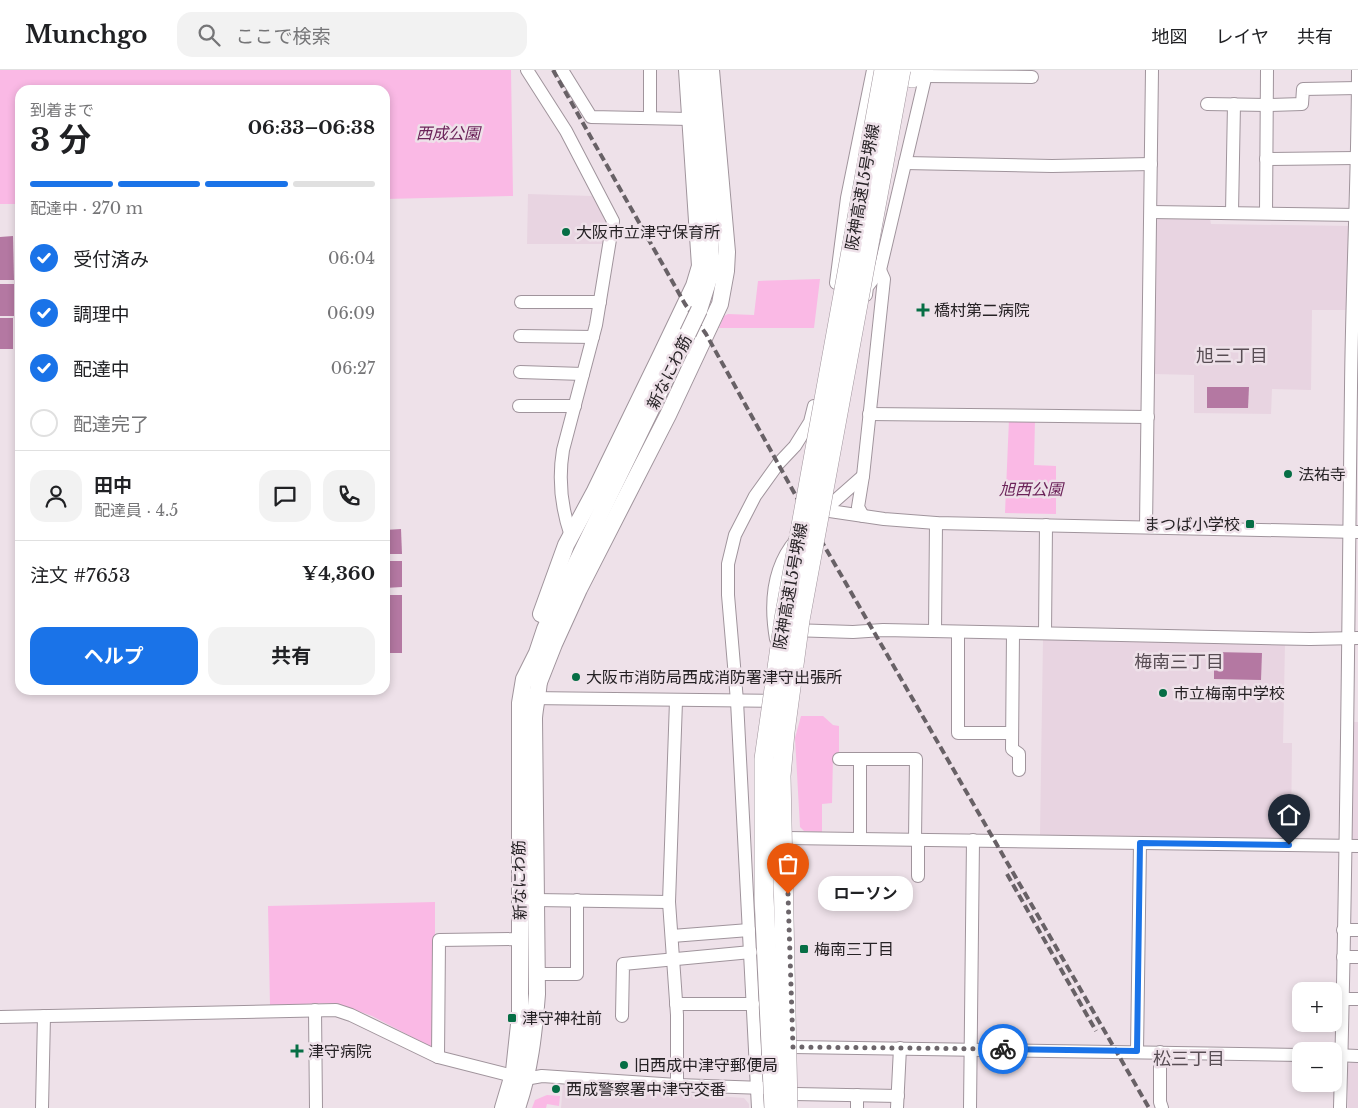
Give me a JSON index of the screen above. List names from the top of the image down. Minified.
{"streets":{"highway":["阪神高速15号堺線"],"main road":["新なにわ筋"]},"districts":["旭三丁目","梅南三丁目","松三丁目"],"parks":["西成公園","旭西公園"],"places":{"other":["大阪市立津守保育所","法祐寺","大阪市消防局西成消防署津守出張所","市立梅南中学校","ローソン","旧西成中津守郵便局","西成警察署中津守交番"],"health":["橋村第二病院","津守病院"],"transit":["まつば小学校","梅南三丁目","津守神社前"]},"page":{"header":"Munchgo","search":"ここで検索","nav":["地図","レイヤ","共有"],"heading":["3 分","到着まで","06:33–06:38"],"panel":["田中","配達員 · 4.5","注文 #7653","¥4,360"],"bar":"配達中 · 270 m","list":[["受付済み","06:04"],["調理中","06:09"],["配達中","06:27"],"配達完了"],"buttons":["ヘルプ","共有"],"bubble":"ローソン","map_buttons":["+","−"]}}
